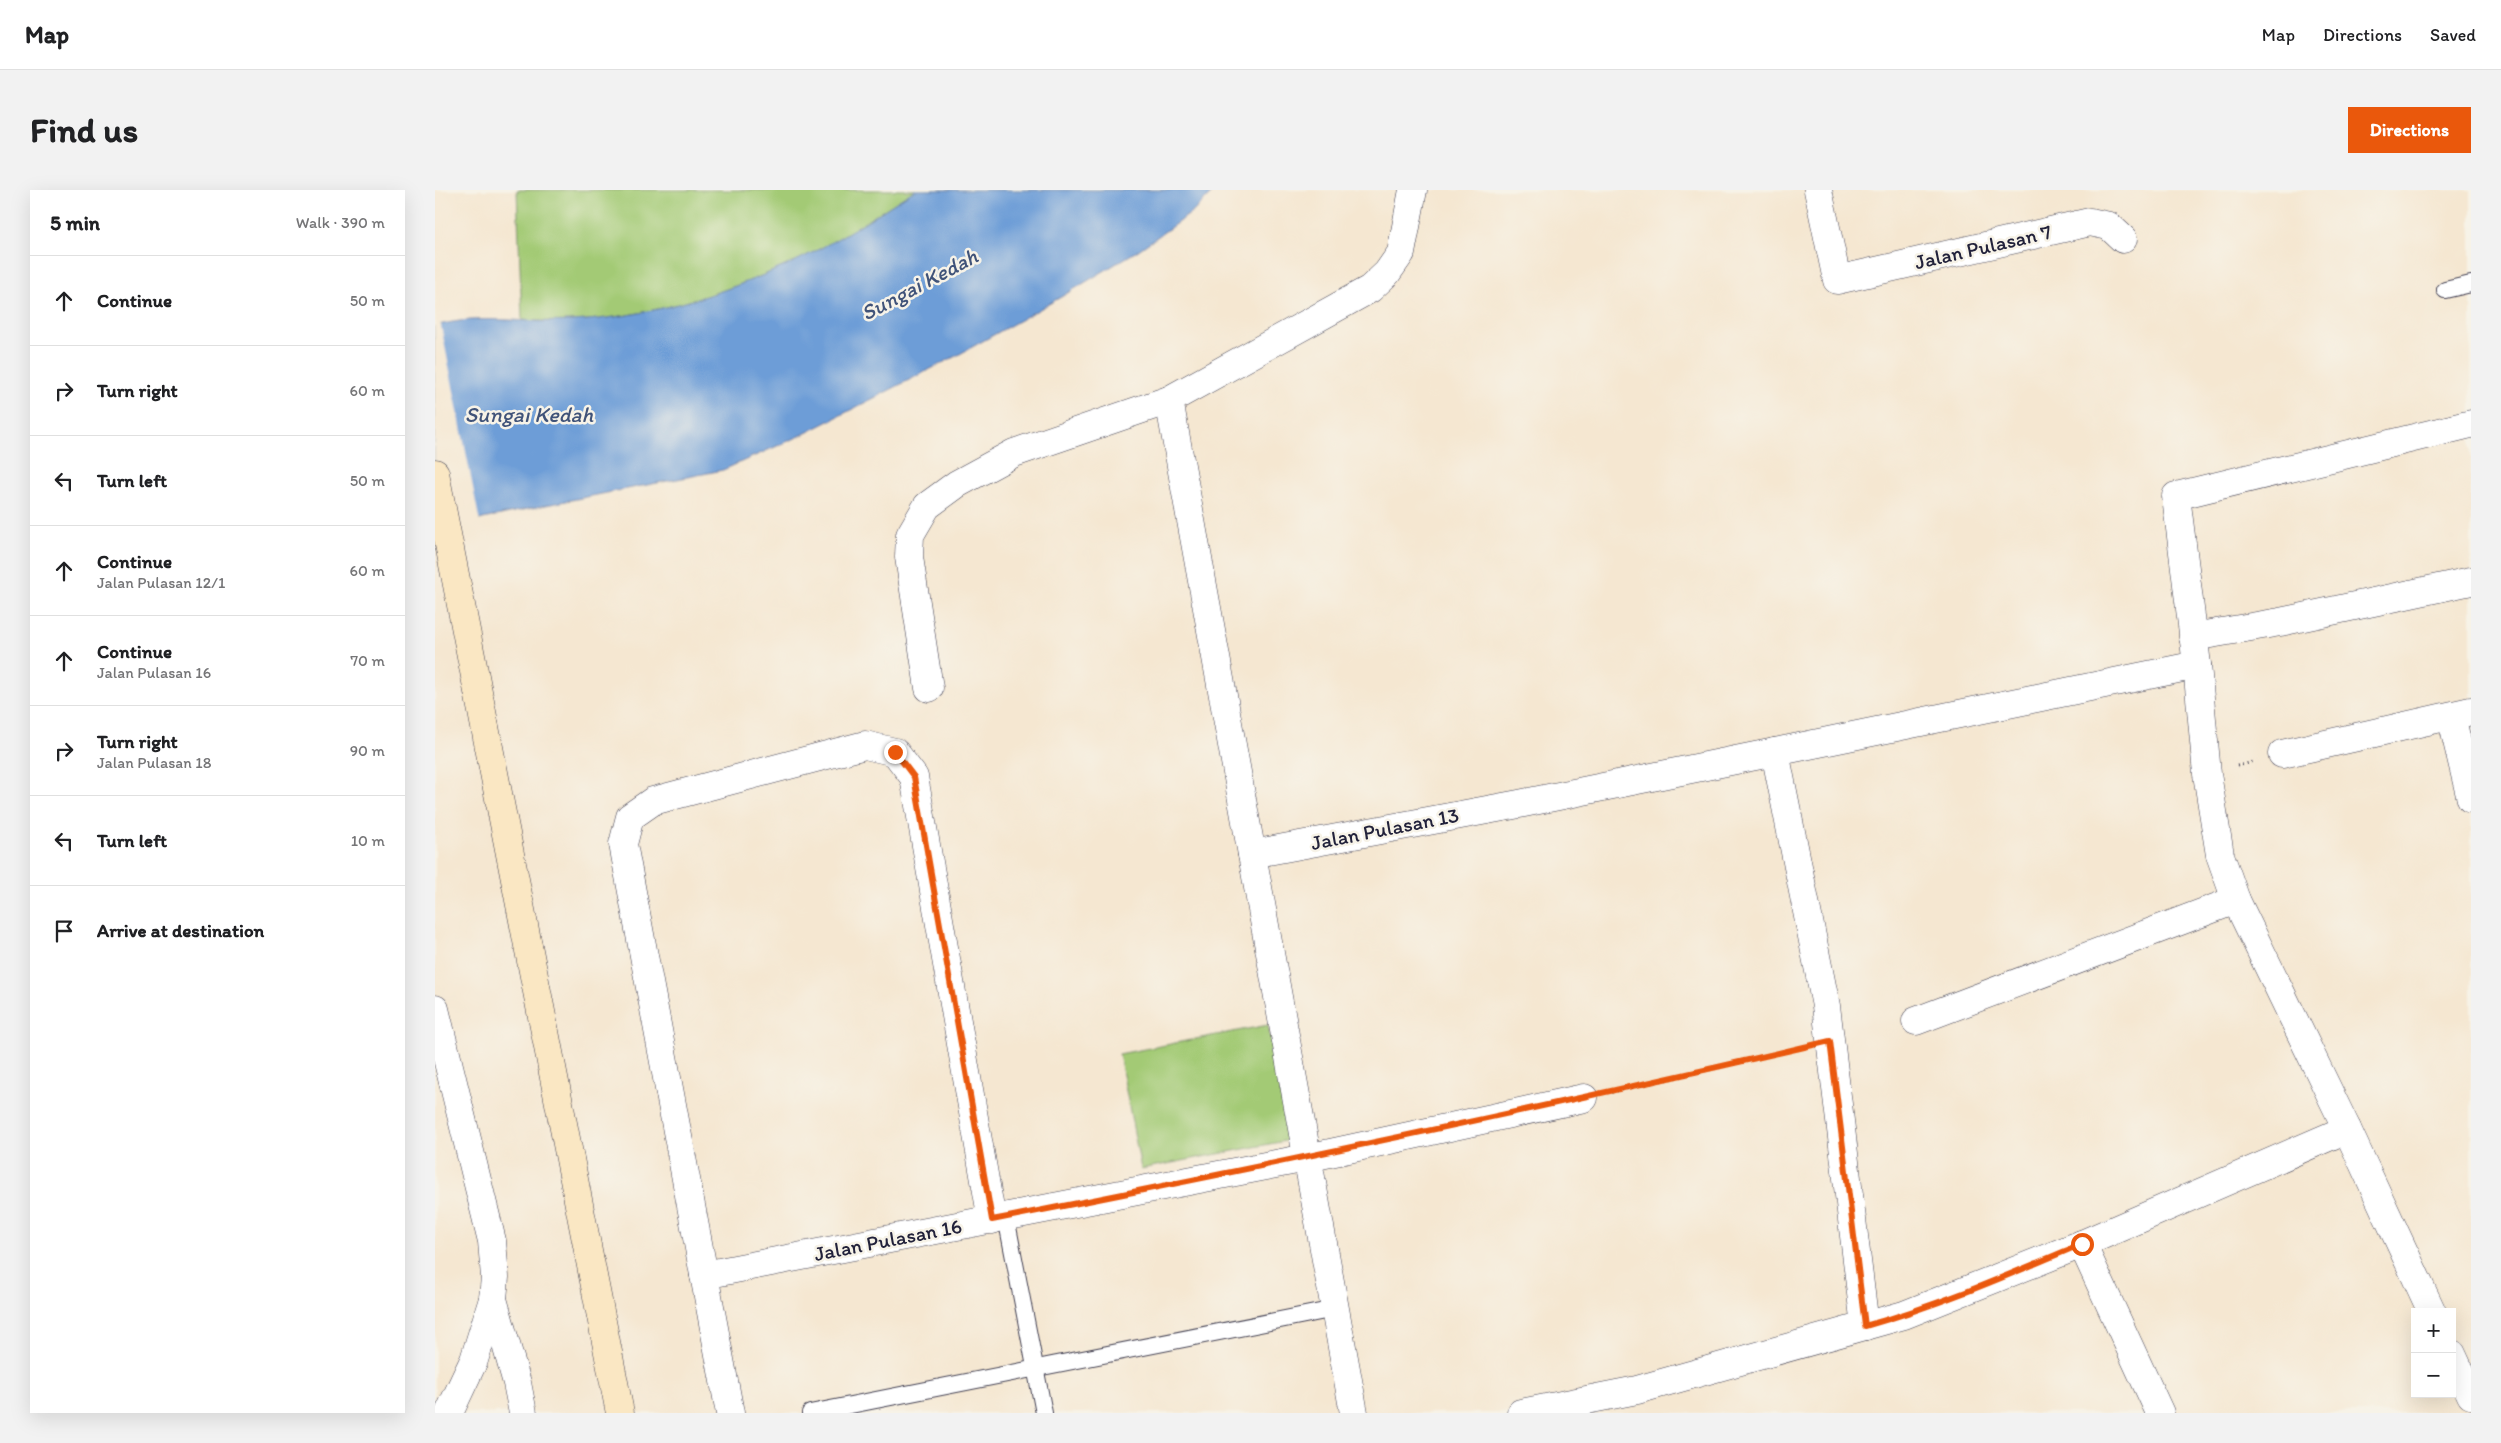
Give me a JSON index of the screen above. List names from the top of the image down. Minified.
{"streets":{"street":["Jalan Pulasan 7","Jalan Pulasan 13","Jalan Pulasan 16"]},"water":["Sungai Kedah"],"page":{"header":"Map","nav":["Map","Directions","Saved"],"buttons":"Directions","title":"Find us","heading":["5 min","Walk · 390 m"],"list":[["Continue","50 m"],["Turn right","60 m"],["Turn left","50 m"],["Continue","Jalan Pulasan 12/1","60 m"],["Continue","Jalan Pulasan 16","70 m"],["Turn right","Jalan Pulasan 18","90 m"],["Turn left","10 m"],"Arrive at destination"],"map_buttons":["+","−"]}}
